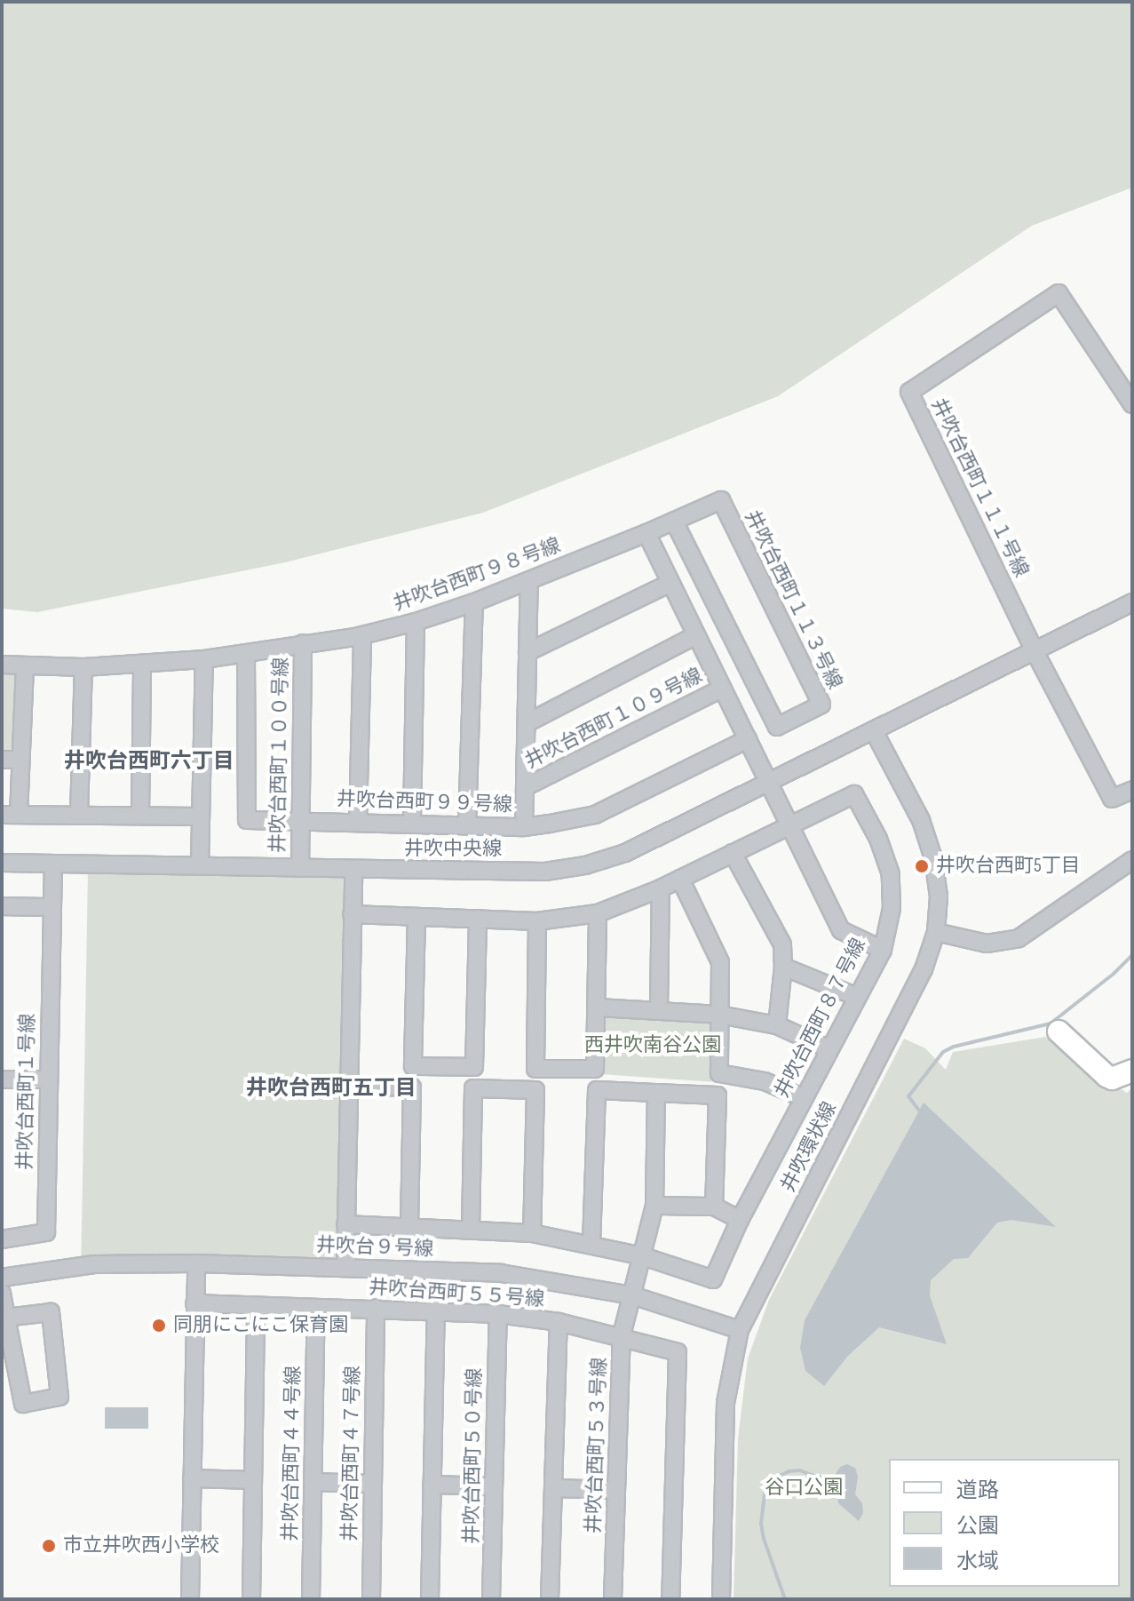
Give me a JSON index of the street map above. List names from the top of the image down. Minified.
{"streets":{"street":["井吹台西町１１１号線","井吹台西町９８号線","井吹台西町１１３号線","井吹台西町１０９号線","井吹台西町１００号線","井吹台西町９９号線","井吹中央線","井吹台西町８７号線","井吹台西町１号線","井吹環状線","井吹台９号線","井吹台西町５５号線","井吹台西町５３号線","井吹台西町４４号線","井吹台西町４７号線","井吹台西町５０号線"]},"crossings":[["井吹台西町９８号線","井吹台西町１１３号線"],["井吹台西町９８号線","井吹台西町１００号線"],["井吹台西町９８号線","井吹台西町９９号線"],["井吹台西町１００号線","井吹台西町９９号線"],["井吹台西町１００号線","井吹中央線"],["井吹中央線","井吹台西町１号線"],["井吹中央線","井吹環状線"],["井吹台西町８７号線","井吹台西町５３号線"],["井吹環状線","井吹台９号線"],["井吹台９号線","井吹台西町５３号線"],["井吹台西町５５号線","井吹台西町５３号線"],["井吹台西町５５号線","井吹台西町４４号線"],["井吹台西町５５号線","井吹台西町４７号線"],["井吹台西町５５号線","井吹台西町５０号線"]],"districts":["井吹台西町六丁目","井吹台西町五丁目"],"parks":["西井吹南谷公園","谷口公園"],"places":["井吹台西町5丁目","同朋にこにこ保育園","市立井吹西小学校"],"legend":["道路","公園","水域"]}
